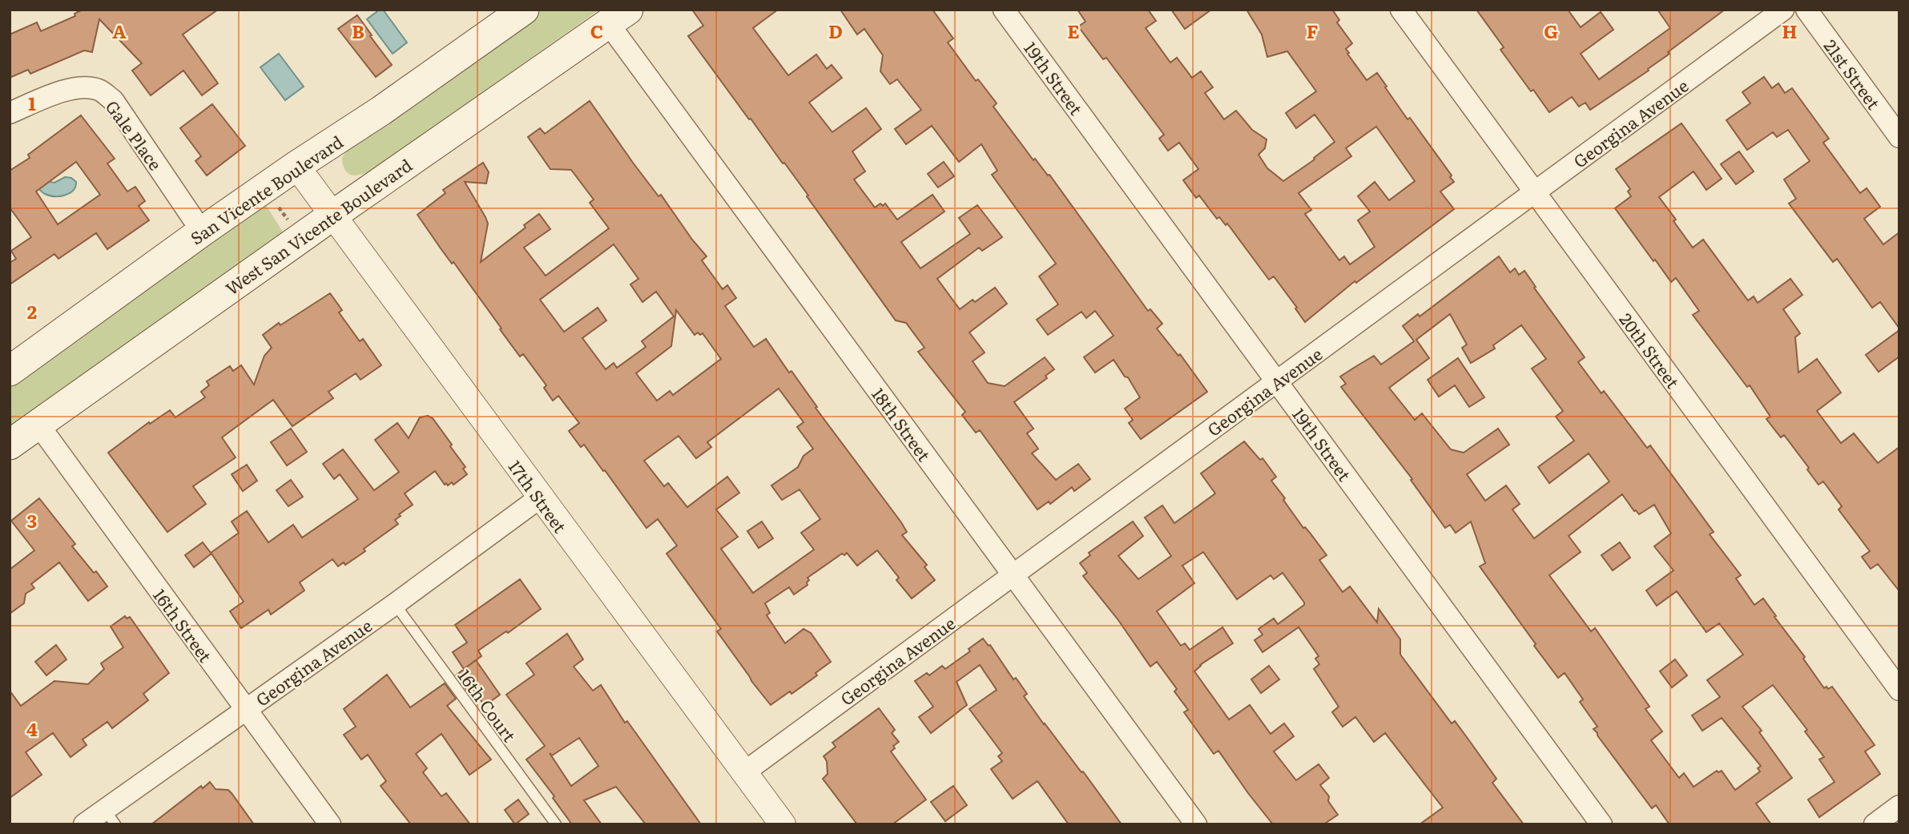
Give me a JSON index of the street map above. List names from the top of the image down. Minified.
{"streets":{"main road":["San Vicente Boulevard","West San Vicente Boulevard"],"street":["21st Street","19th Street","Georgina Avenue","Gale Place","20th Street","18th Street","17th Street","16th Street"],"lane":["16th Court"]},"crossings":[["19th Street","Georgina Avenue"],["Georgina Avenue","20th Street"],["Georgina Avenue","18th Street"],["Georgina Avenue","17th Street"],["Georgina Avenue","16th Street"],["Georgina Avenue","16th Court"],["Gale Place","San Vicente Boulevard"],["San Vicente Boulevard","17th Street"],["West San Vicente Boulevard","18th Street"],["West San Vicente Boulevard","17th Street"],["West San Vicente Boulevard","16th Street"]],"grid":{"columns":["A","B","C","D","E","F","G","H"],"rows":["1","2","3","4"]}}
